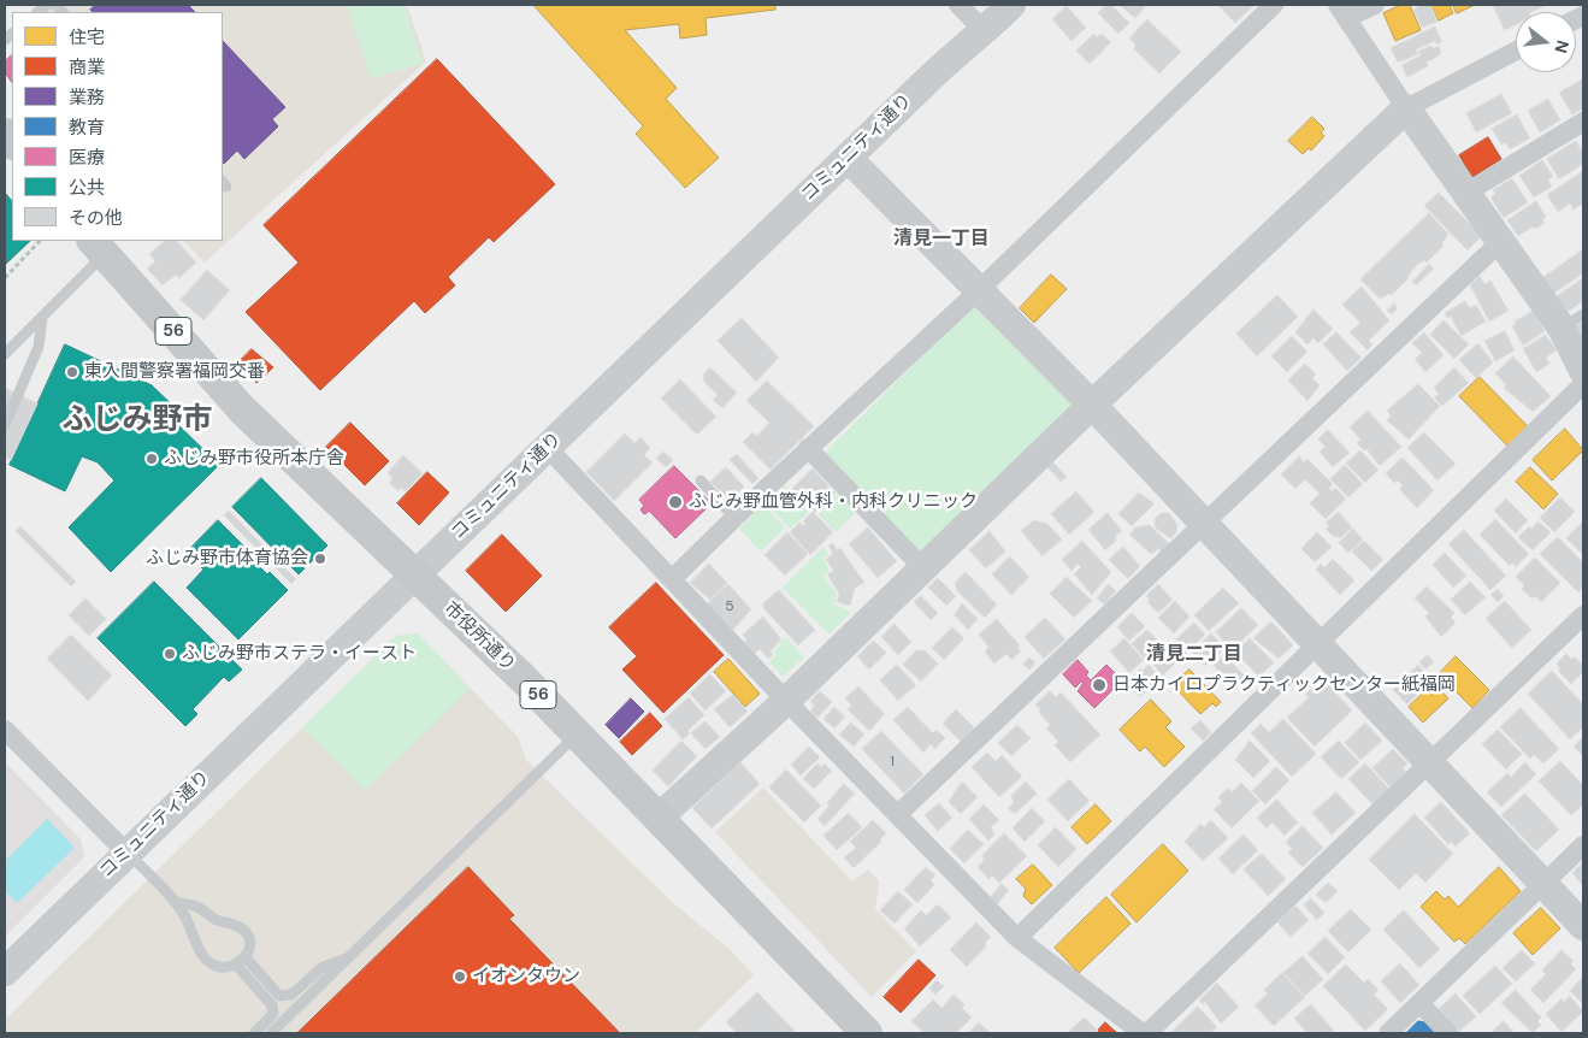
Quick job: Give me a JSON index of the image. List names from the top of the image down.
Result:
{
  "streets": {
    "main road": ["56", "市役所通り"],
    "street": ["コミュニティ通り"]
  },
  "crossings": [
    ["コミュニティ通り", "市役所通り"]
  ],
  "districts": ["清見一丁目", "ふじみ野市", "清見二丁目"],
  "places": [
    "東入間警察署福岡交番",
    "ふじみ野市役所本庁舎",
    "ふじみ野血管外科・内科クリニック",
    "ふじみ野市体育協会",
    "ふじみ野市ステラ・イースト",
    "日本カイロプラクティックセンター紙福岡",
    "イオンタウン"
  ],
  "house_numbers": ["5", "1"],
  "legend": [
    "住宅",
    "商業",
    "業務",
    "教育",
    "医療",
    "公共",
    "その他"
  ],
  "north": "right"
}
